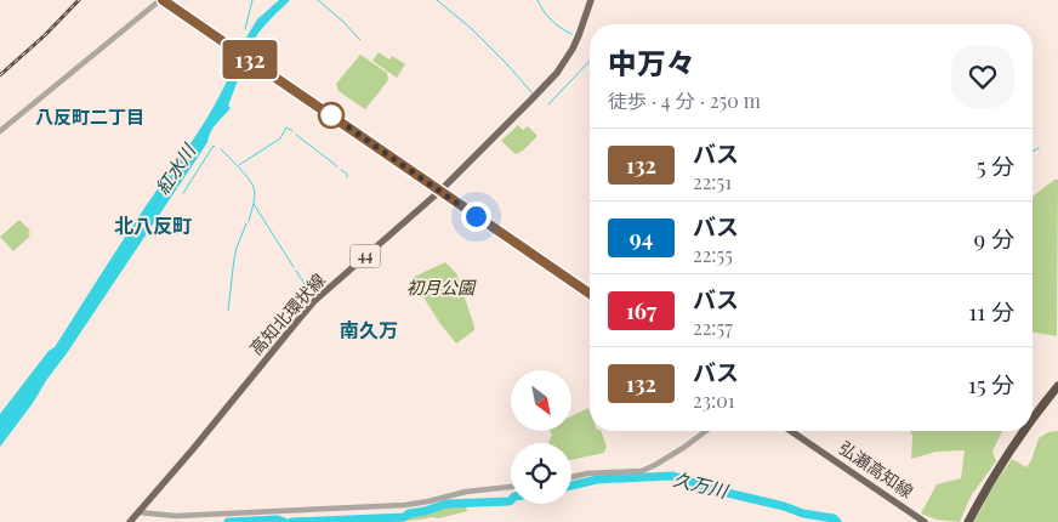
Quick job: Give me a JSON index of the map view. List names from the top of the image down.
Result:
{
  "streets": {
    "main road": ["44", "高知北環状線", "弘瀬高知線"]
  },
  "districts": ["八反町二丁目", "北八反町", "南久万"],
  "water": ["紅水川", "久万川"],
  "parks": ["初月公園"],
  "lines": ["bus line 132"],
  "north": "bottom right",
  "page": {
    "on_map": "132",
    "heading": ["中万々", "徒歩 · 4 分 · 250 m"],
    "list": [
      {
        "mark": "132",
        "name": "バス",
        "note": "22:51",
        "value": "5 分"
      },
      {
        "mark": "94",
        "name": "バス",
        "note": "22:55",
        "value": "9 分"
      },
      {
        "mark": "167",
        "name": "バス",
        "note": "22:57",
        "value": "11 分"
      },
      {
        "mark": "132",
        "name": "バス",
        "note": "23:01",
        "value": "15 分"
      }
    ]
  }
}
